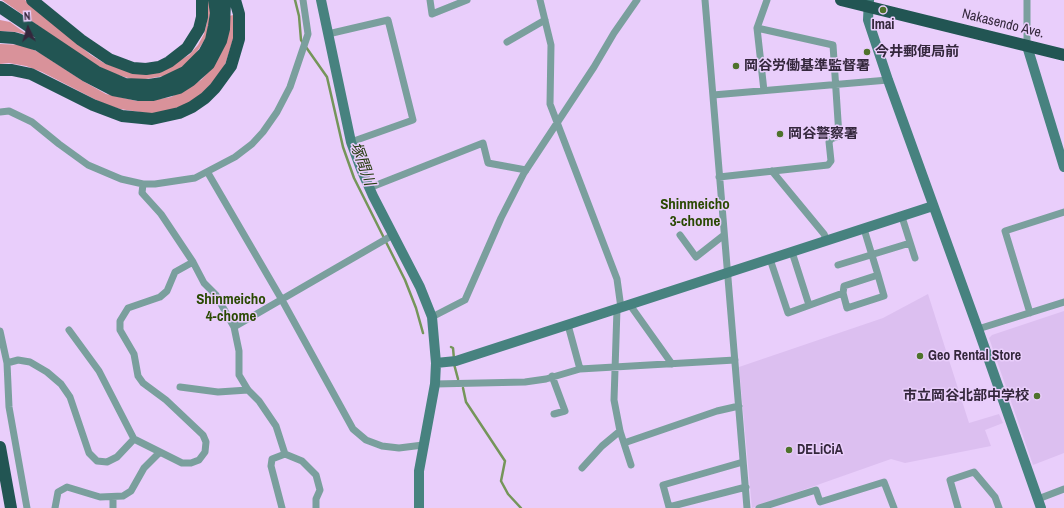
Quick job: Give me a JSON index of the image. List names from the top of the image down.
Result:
{
  "streets": {
    "highway": ["Nakasendo Ave."]
  },
  "districts": ["Shinmeicho 3-chome", "Shinmeicho 4-chome"],
  "water": ["塚間川"],
  "places": [
    "Imai",
    "今井郵便局前",
    "岡谷労働基準監督署",
    "岡谷警察署",
    "Geo Rental Store",
    "市立岡谷北部中学校",
    "DELiCiA"
  ],
  "north": "top"
}
